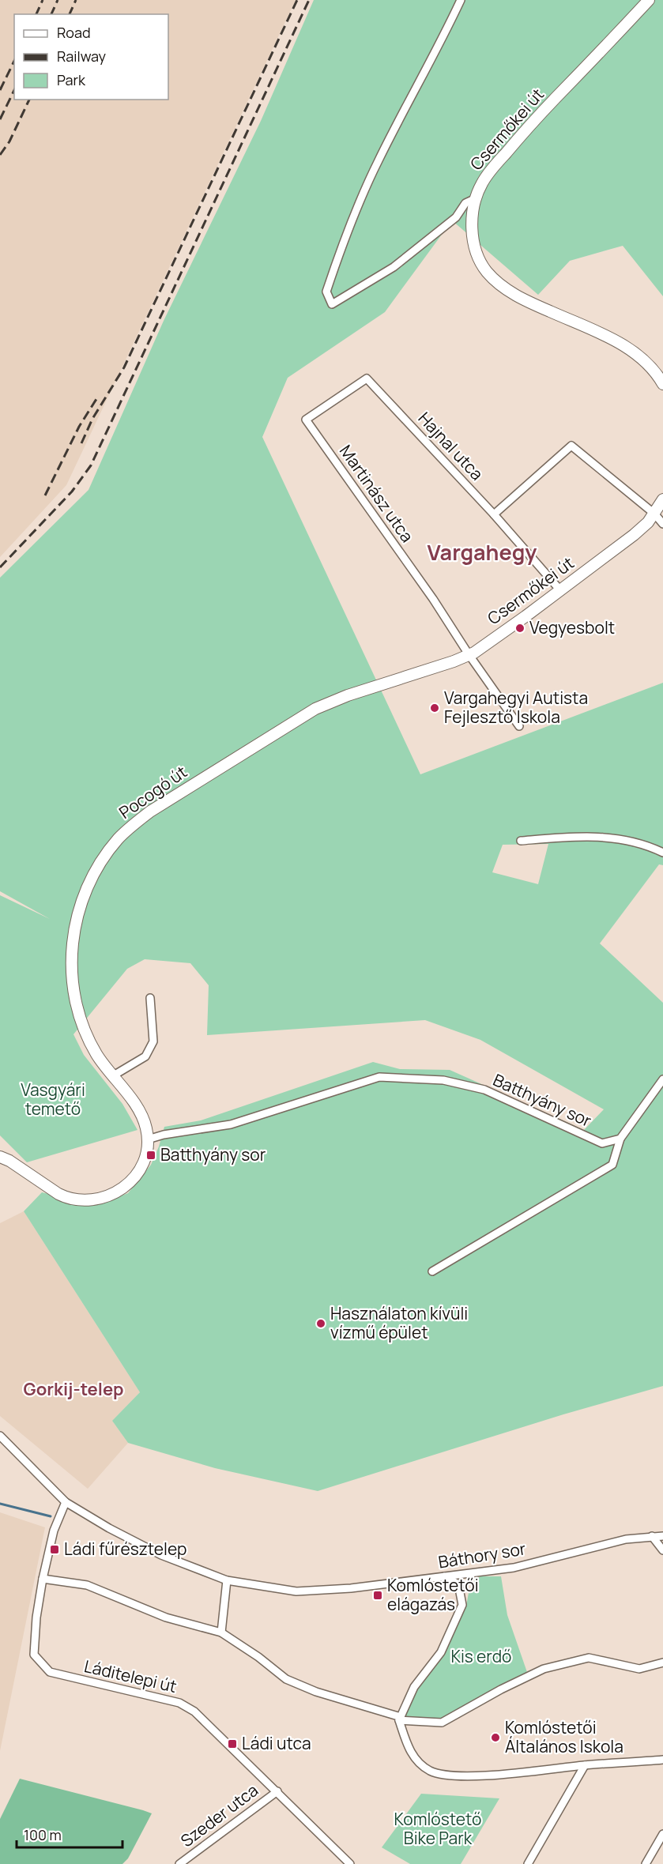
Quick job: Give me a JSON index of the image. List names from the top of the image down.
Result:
{
  "streets": {
    "main road": ["Csermőkei út", "Pocogó út"],
    "street": [
      "Hajnal utca",
      "Martinász utca",
      "Batthyány sor",
      "Báthory sor",
      "Láditelepi út",
      "Szeder utca"
    ]
  },
  "crossings": [
    ["Csermőkei út", "Hajnal utca"],
    ["Csermőkei út", "Martinász utca"],
    ["Csermőkei út", "Pocogó út"],
    ["Hajnal utca", "Martinász utca"],
    ["Pocogó út", "Batthyány sor"],
    ["Báthory sor", "Láditelepi út"],
    ["Láditelepi út", "Szeder utca"]
  ],
  "districts": ["Vargahegy", "Gorkij-telep"],
  "parks": ["Vasgyári temető", "Kis erdő", "Komlóstető Bike Park"],
  "places": {
    "other": [
      "Vegyesbolt",
      "Vargahegyi Autista Fejlesztő Iskola",
      "Használaton kívüli vízmű épület",
      "Komlóstetői Általános Iskola"
    ],
    "transit": [
      "Batthyány sor",
      "Ládi fűrésztelep",
      "Komlóstetői elágazás",
      "Ládi utca"
    ]
  },
  "legend": ["Road", "Railway", "Park"],
  "scale_bar": "100 m"
}
